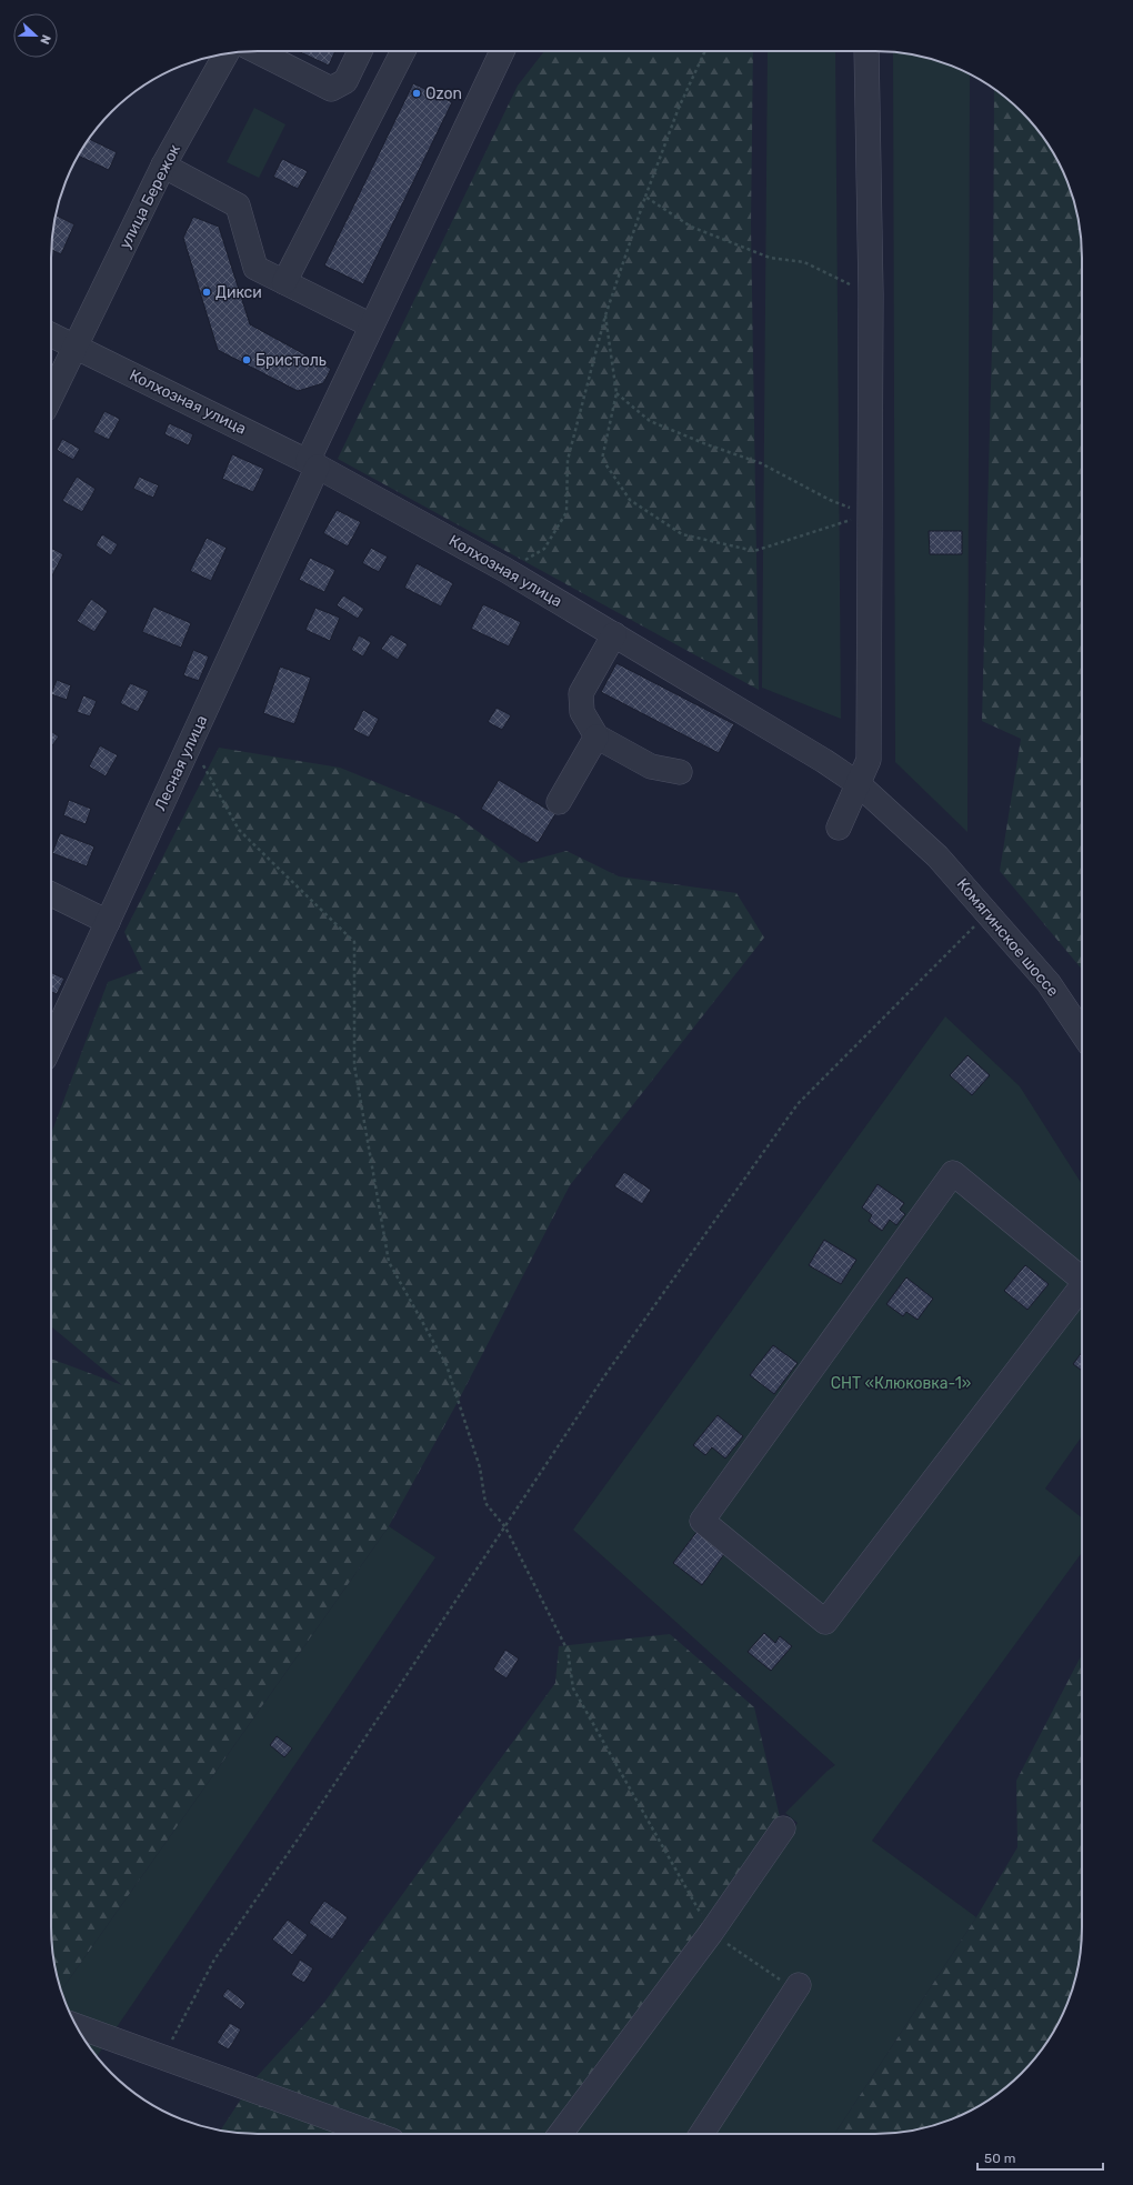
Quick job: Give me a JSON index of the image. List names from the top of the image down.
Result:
{
  "streets": {
    "street": [
      "улица Бережок",
      "Колхозная улица",
      "Лесная улица",
      "Комягинское шоссе"
    ]
  },
  "crossings": [
    ["улица Бережок", "Колхозная улица"],
    ["Колхозная улица", "Лесная улица"],
    ["Колхозная улица", "Комягинское шоссе"]
  ],
  "parks": ["СНТ «Клюковка-1»"],
  "places": ["Ozon", "Дикси", "Бристоль"],
  "scale_bar": "50 m",
  "north": "right"
}
